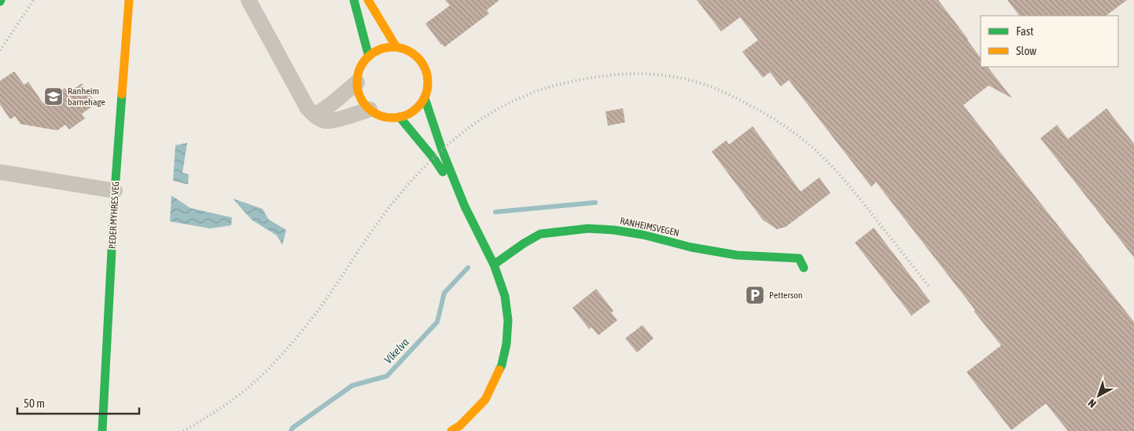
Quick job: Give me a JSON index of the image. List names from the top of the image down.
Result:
{
  "streets": {
    "street": ["PEDER MYHRES VEG", "RANHEIMSVEGEN"]
  },
  "water": ["Vikelva"],
  "places": {
    "school or university": ["Ranheim barnehage"],
    "parking": ["Petterson"]
  },
  "legend": ["Fast", "Slow"],
  "scale_bar": "50 m",
  "north": "bottom left"
}
